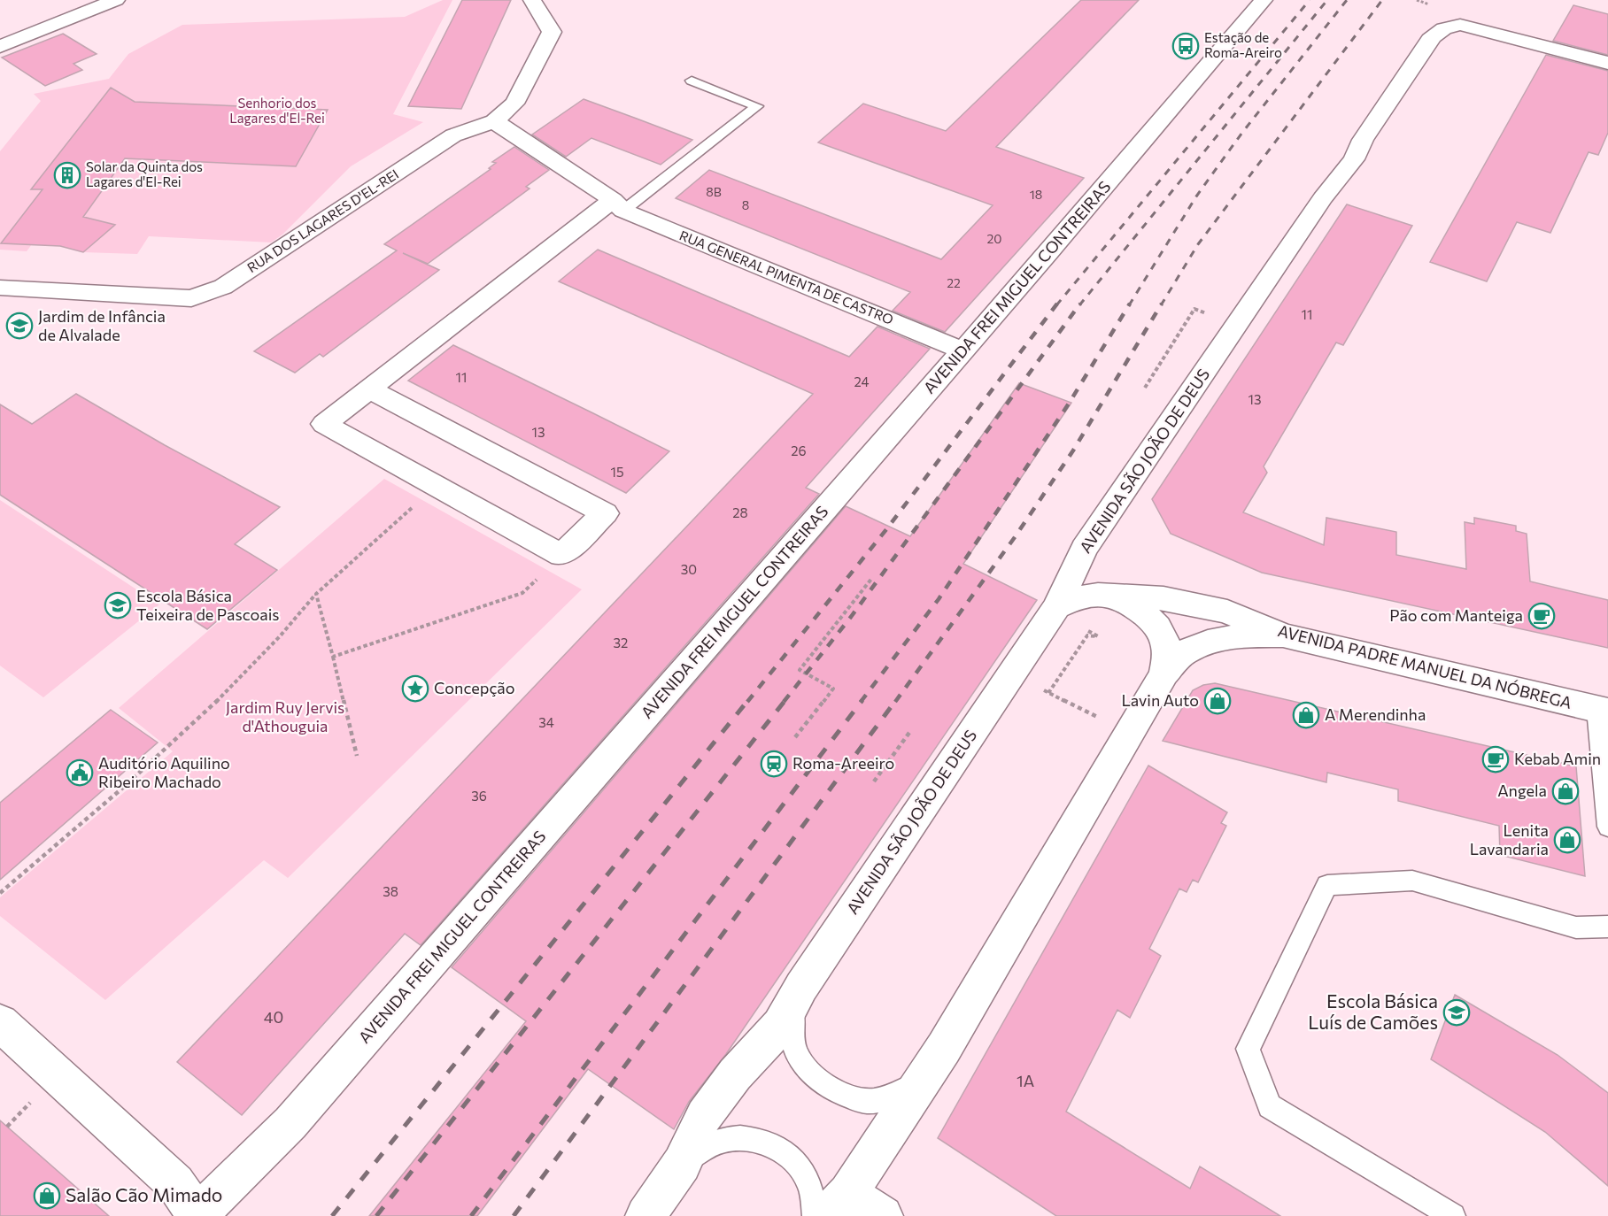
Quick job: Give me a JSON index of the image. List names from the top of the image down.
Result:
{
  "streets": {
    "street": [
      "RUA DOS LAGARES D'EL-REI",
      "RUA GENERAL PIMENTA DE CASTRO",
      "AVENIDA FREI MIGUEL CONTREIRAS",
      "AVENIDA SÃO JOÃO DE DEUS",
      "AVENIDA PADRE MANUEL DA NÓBREGA"
    ]
  },
  "crossings": [
    ["RUA DOS LAGARES D'EL-REI", "RUA GENERAL PIMENTA DE CASTRO"],
    ["RUA GENERAL PIMENTA DE CASTRO", "AVENIDA FREI MIGUEL CONTREIRAS"],
    ["AVENIDA SÃO JOÃO DE DEUS", "AVENIDA PADRE MANUEL DA NÓBREGA"]
  ],
  "parks": ["Senhorio dos Lagares d'El-Rei", "Jardim Ruy Jervis d'Athouguia"],
  "places": {
    "bus stop": ["Estação de Roma-Areiro"],
    "building": ["Solar da Quinta dos Lagares d'El-Rei"],
    "school or university": ["Jardim de Infância de Alvalade", "Escola Básica Teixeira de Pascoais", "Escola Básica Luís de Camões"],
    "cafe": ["Pão com Manteiga", "Kebab Amin"],
    "place": ["Concepção"],
    "shop": [
      "Lavin Auto",
      "A Merendinha",
      "Angela",
      "Lenita Lavandaria",
      "Salão Cão Mimado"
    ],
    "station": ["Roma-Areeiro"],
    "public building": ["Auditório Aquilino Ribeiro Machado"]
  },
  "house_numbers": [
    "8B",
    "18",
    "8",
    "20",
    "22",
    "11",
    "11",
    "24",
    "13",
    "13",
    "26",
    "15",
    "28",
    "30",
    "32",
    "34",
    "36",
    "38",
    "40",
    "1A"
  ]
}
